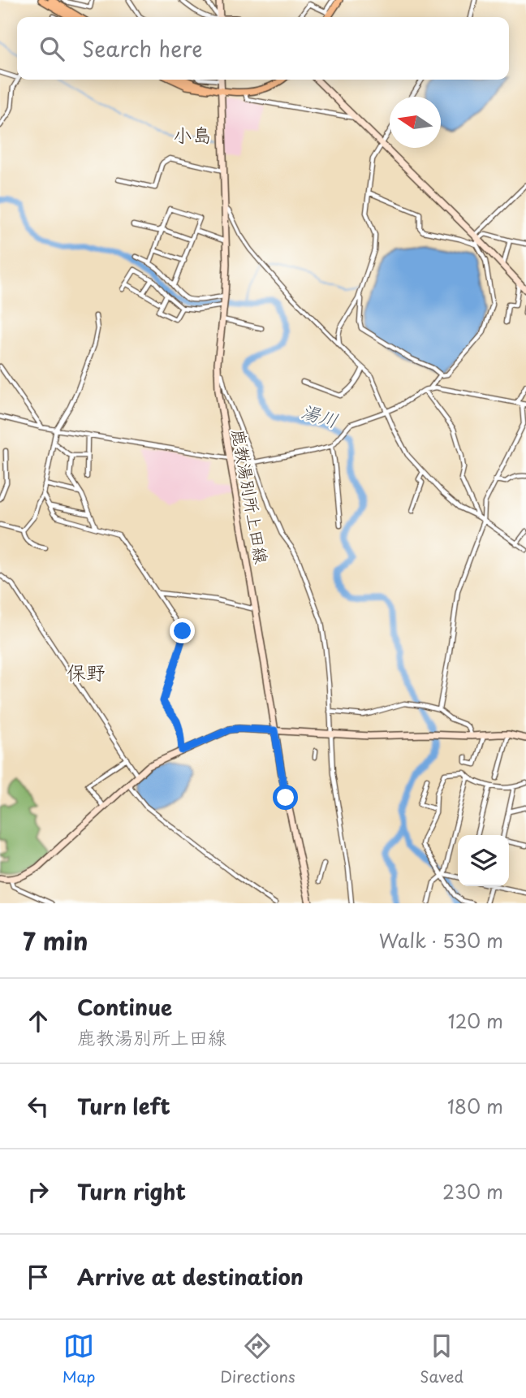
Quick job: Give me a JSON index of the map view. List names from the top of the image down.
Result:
{
  "streets": {
    "street": ["鹿教湯別所上田線"]
  },
  "districts": ["小島", "保野"],
  "water": ["湯川"],
  "north": "left",
  "page": {
    "search": "Search here",
    "heading": ["7 min", "Walk · 530 m"],
    "list": [
      ["Continue", "鹿教湯別所上田線", "120 m"],
      ["Turn left", "180 m"],
      ["Turn right", "230 m"],
      "Arrive at destination"
    ],
    "nav": ["Map", "Directions", "Saved"]
  }
}
